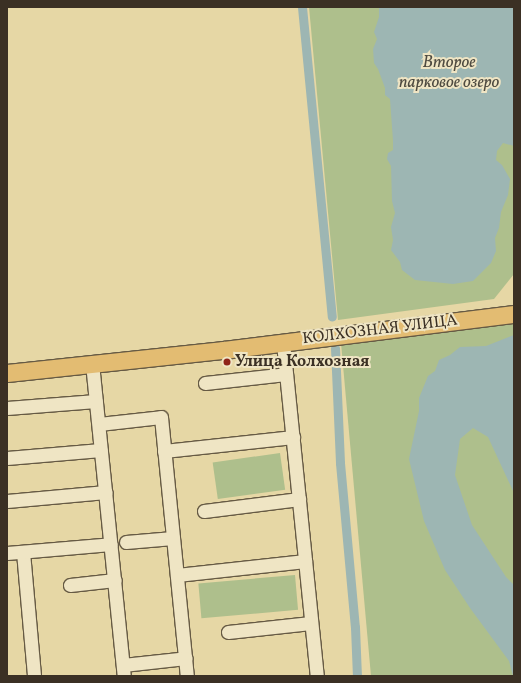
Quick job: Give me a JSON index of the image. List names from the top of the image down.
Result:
{
  "streets": {
    "main road": ["КОЛХОЗНАЯ УЛИЦА"]
  },
  "water": ["Второе парковое озеро"],
  "places": ["Улица Колхозная"]
}
